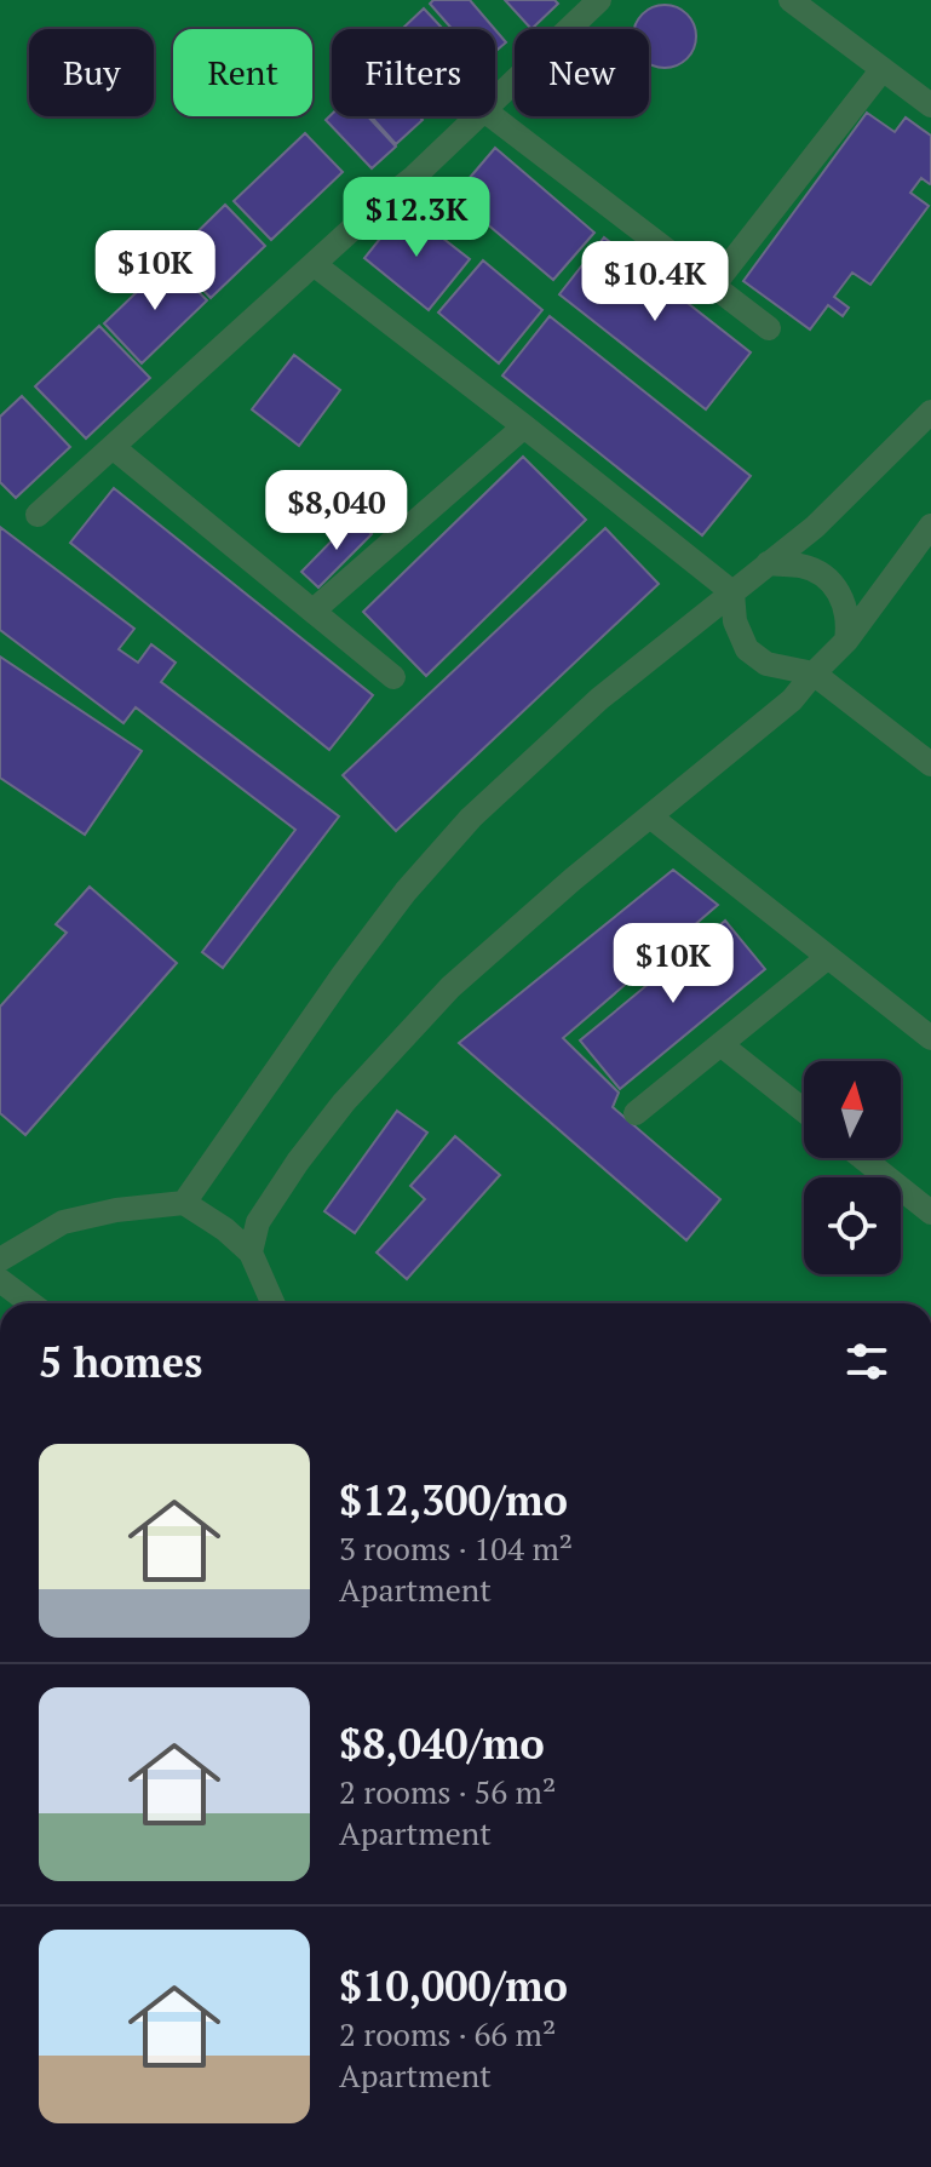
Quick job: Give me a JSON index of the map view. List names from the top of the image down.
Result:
{
  "north": "top",
  "page": {
    "chip": [
      "Buy",
      "Rent",
      "Filters",
      "New"
    ],
    "price": [
      "$12.3K",
      "$10K",
      "$10.4K",
      "$8,040",
      "$10K"
    ],
    "heading": "5 homes",
    "list": [
      {
        "name": "$12,300/mo",
        "note": "3 rooms · 104 m² · Apartment"
      },
      {
        "name": "$8,040/mo",
        "note": "2 rooms · 56 m² · Apartment"
      },
      {
        "name": "$10,000/mo",
        "note": "2 rooms · 66 m² · Apartment"
      }
    ]
  }
}
